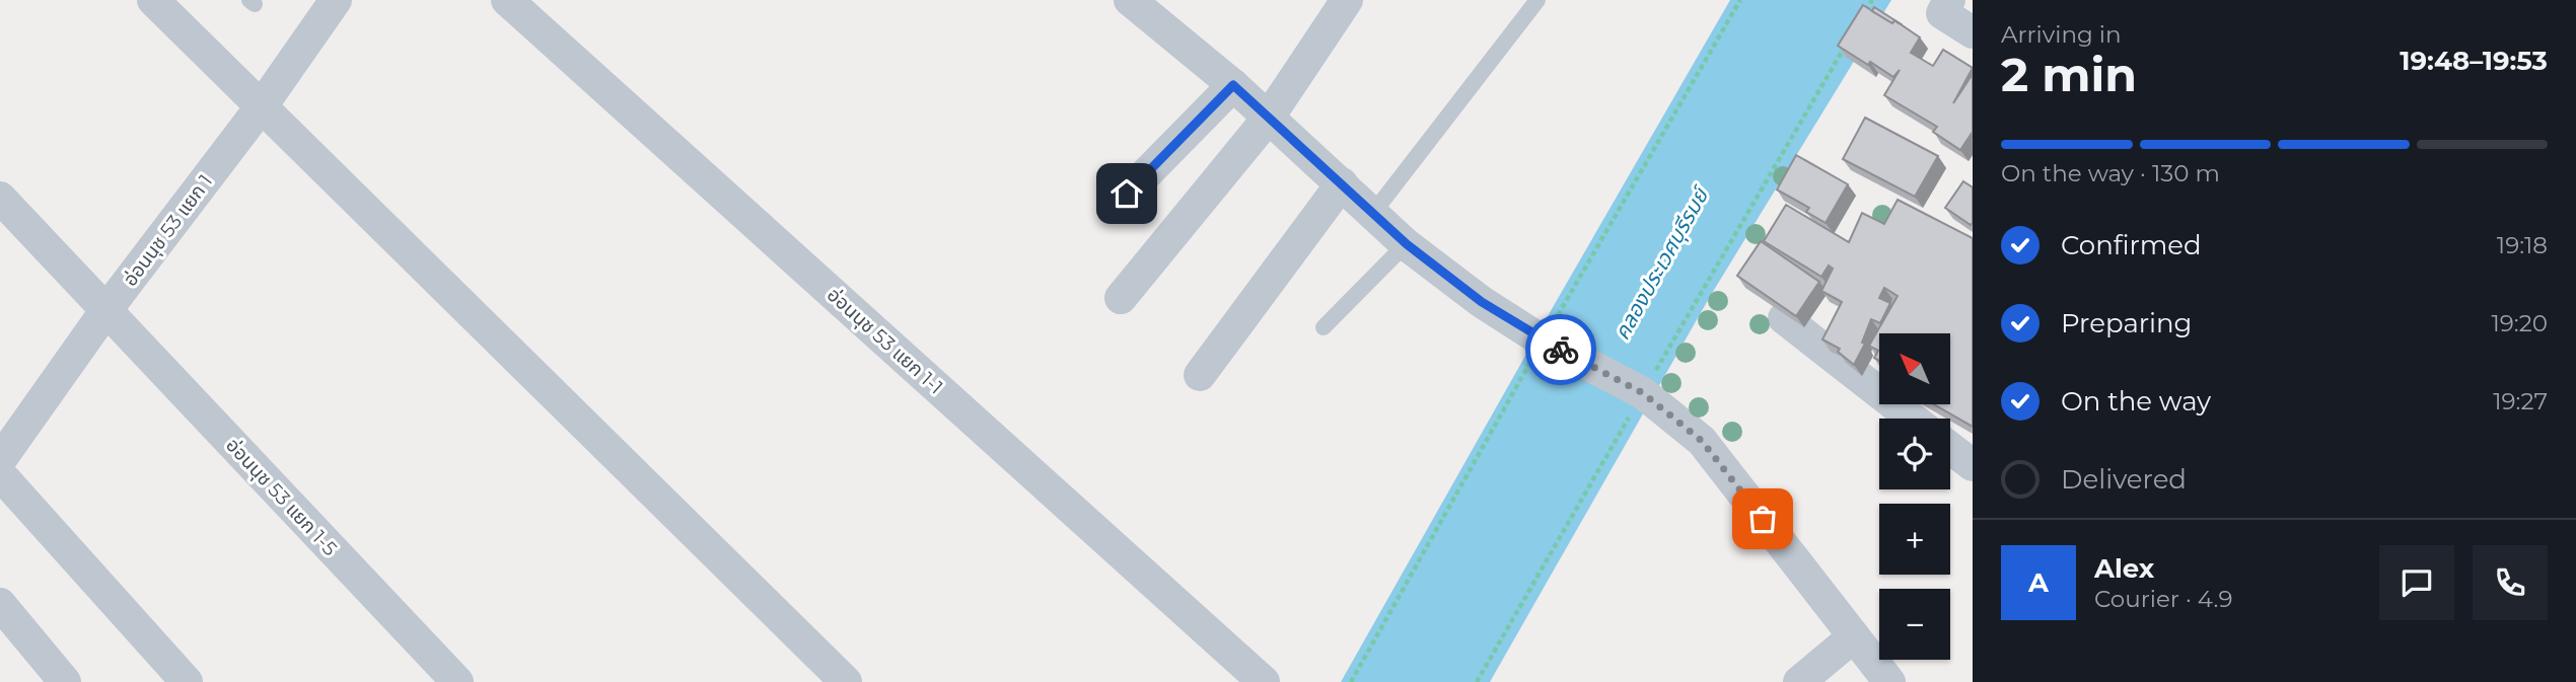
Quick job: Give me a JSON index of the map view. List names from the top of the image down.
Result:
{
  "streets": {
    "street": ["อ่อนนุช 53 แยก 1", "อ่อนนุช 53 แยก 1-1", "อ่อนนุช 53 แยก 1-5"]
  },
  "crossings": [
    ["อ่อนนุช 53 แยก 1", "อ่อนนุช 53 แยก 1-5"]
  ],
  "water": ["คลองประเวศบุรีรมย์"],
  "north": "top left",
  "page": {
    "heading": ["2 min", "Arriving in", "19:48–19:53"],
    "panel": ["Alex", "Courier · 4.9"],
    "bar": "On the way · 130 m",
    "list": [
      ["Confirmed", "19:18"],
      ["Preparing", "19:20"],
      ["On the way", "19:27"],
      "Delivered"
    ],
    "map_buttons": ["+", "−"],
    "round": "A"
  }
}
